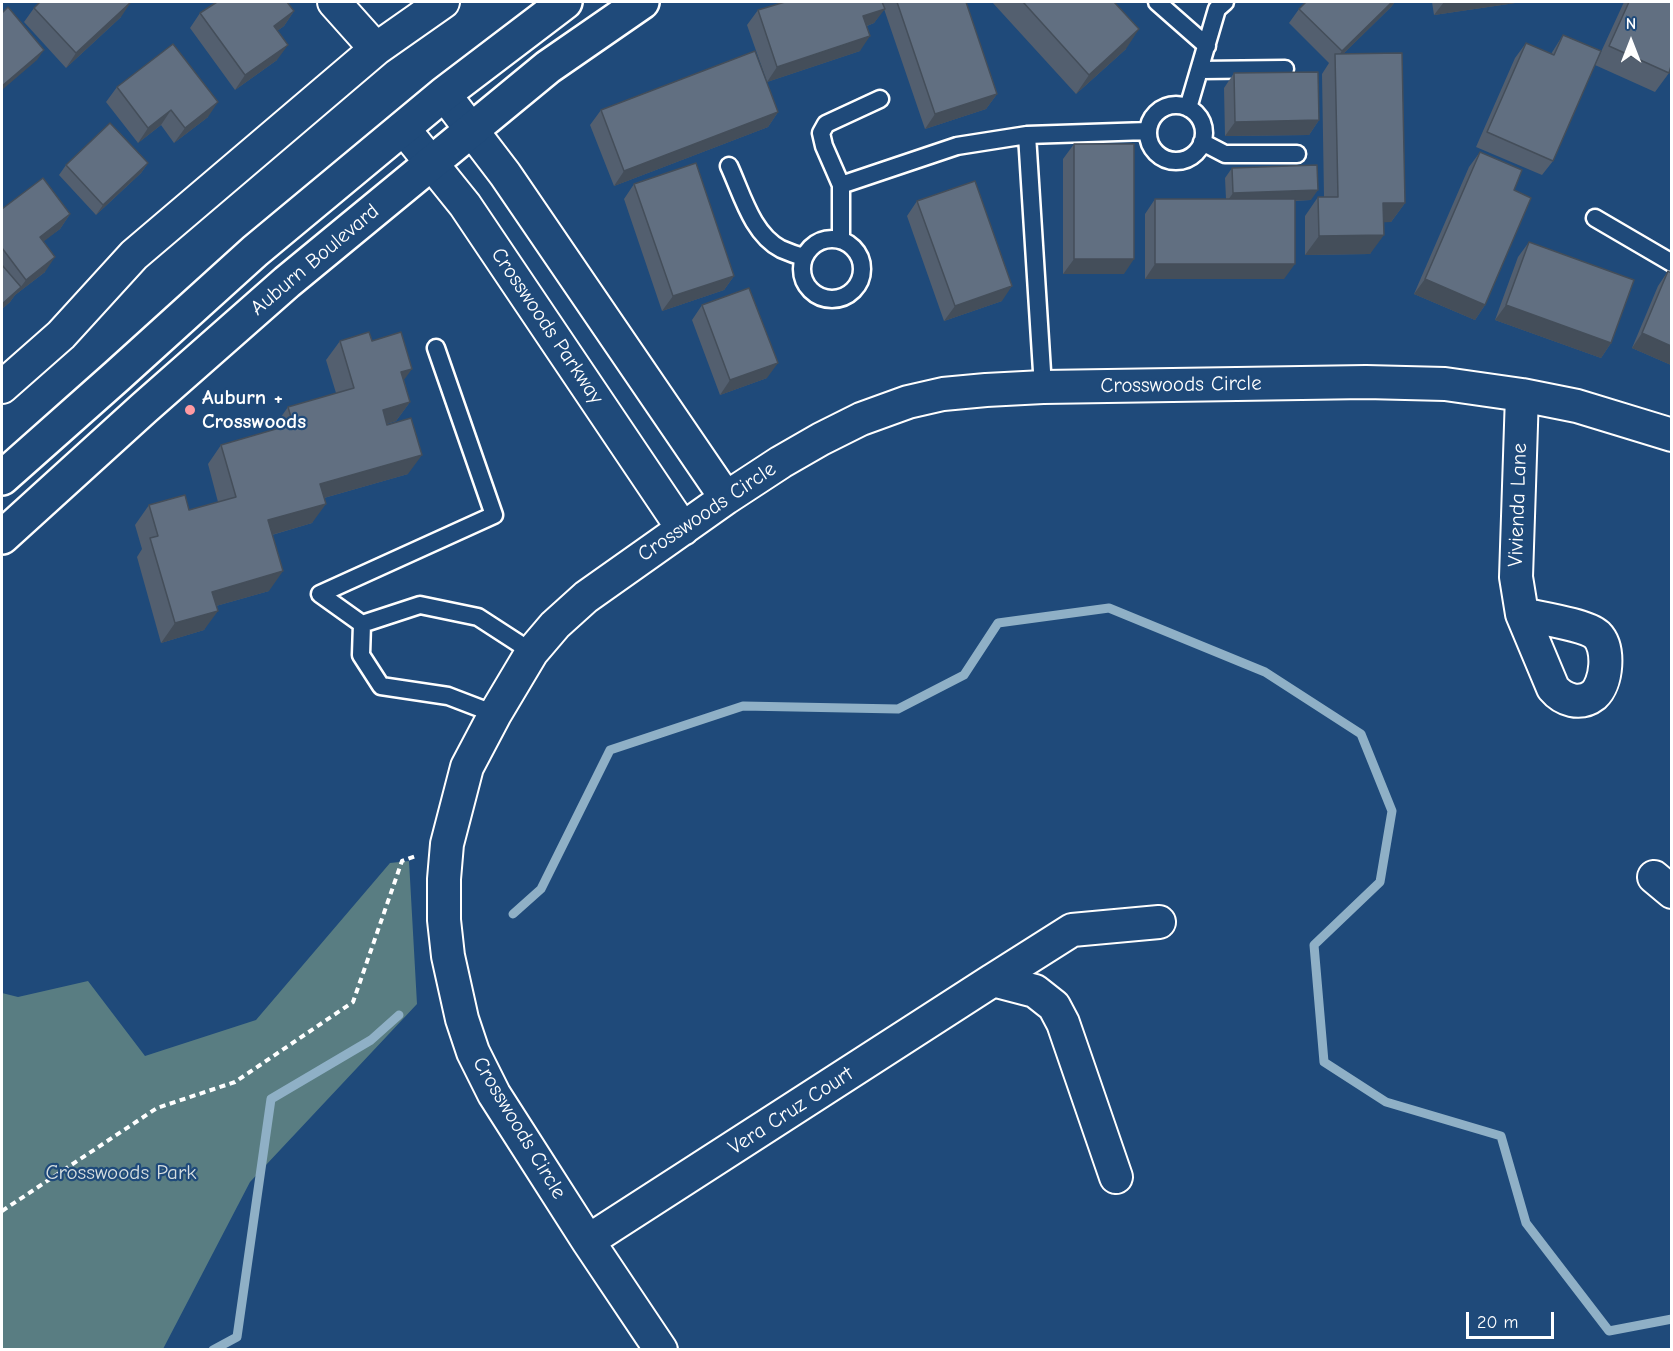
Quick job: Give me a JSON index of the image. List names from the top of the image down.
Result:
{
  "streets": {
    "main road": ["Auburn Boulevard"],
    "street": [
      "Crosswoods Parkway",
      "Crosswoods Circle",
      "Vivienda Lane",
      "Vera Cruz Court"
    ]
  },
  "crossings": [
    ["Auburn Boulevard", "Crosswoods Parkway"],
    ["Crosswoods Parkway", "Crosswoods Circle"],
    ["Crosswoods Circle", "Vivienda Lane"],
    ["Crosswoods Circle", "Vera Cruz Court"]
  ],
  "parks": ["Crosswoods Park"],
  "places": ["Auburn + Crosswoods"],
  "scale_bar": "20 m",
  "north": "top"
}
